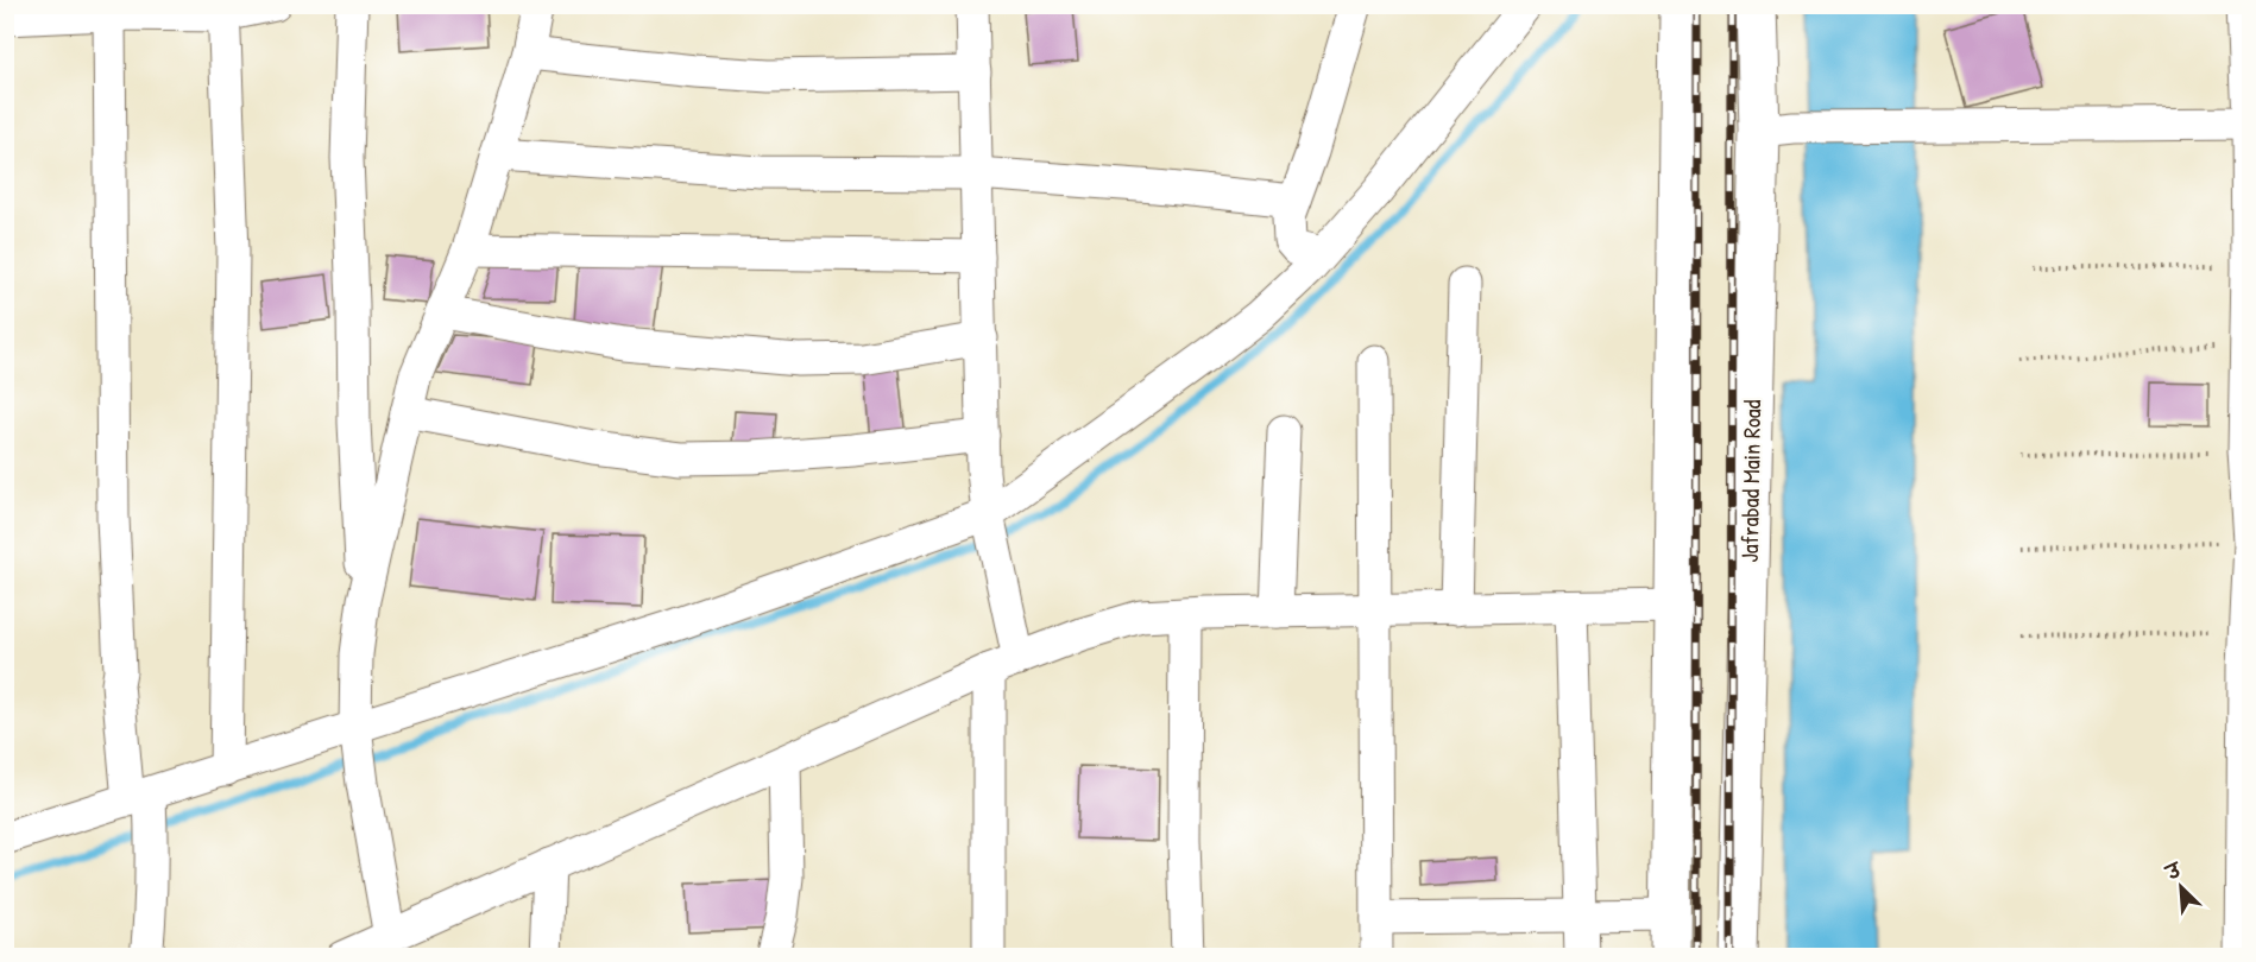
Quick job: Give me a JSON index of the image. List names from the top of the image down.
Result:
{
  "streets": {
    "main road": ["Jafrabad Main Road"]
  },
  "north": "top left"
}
